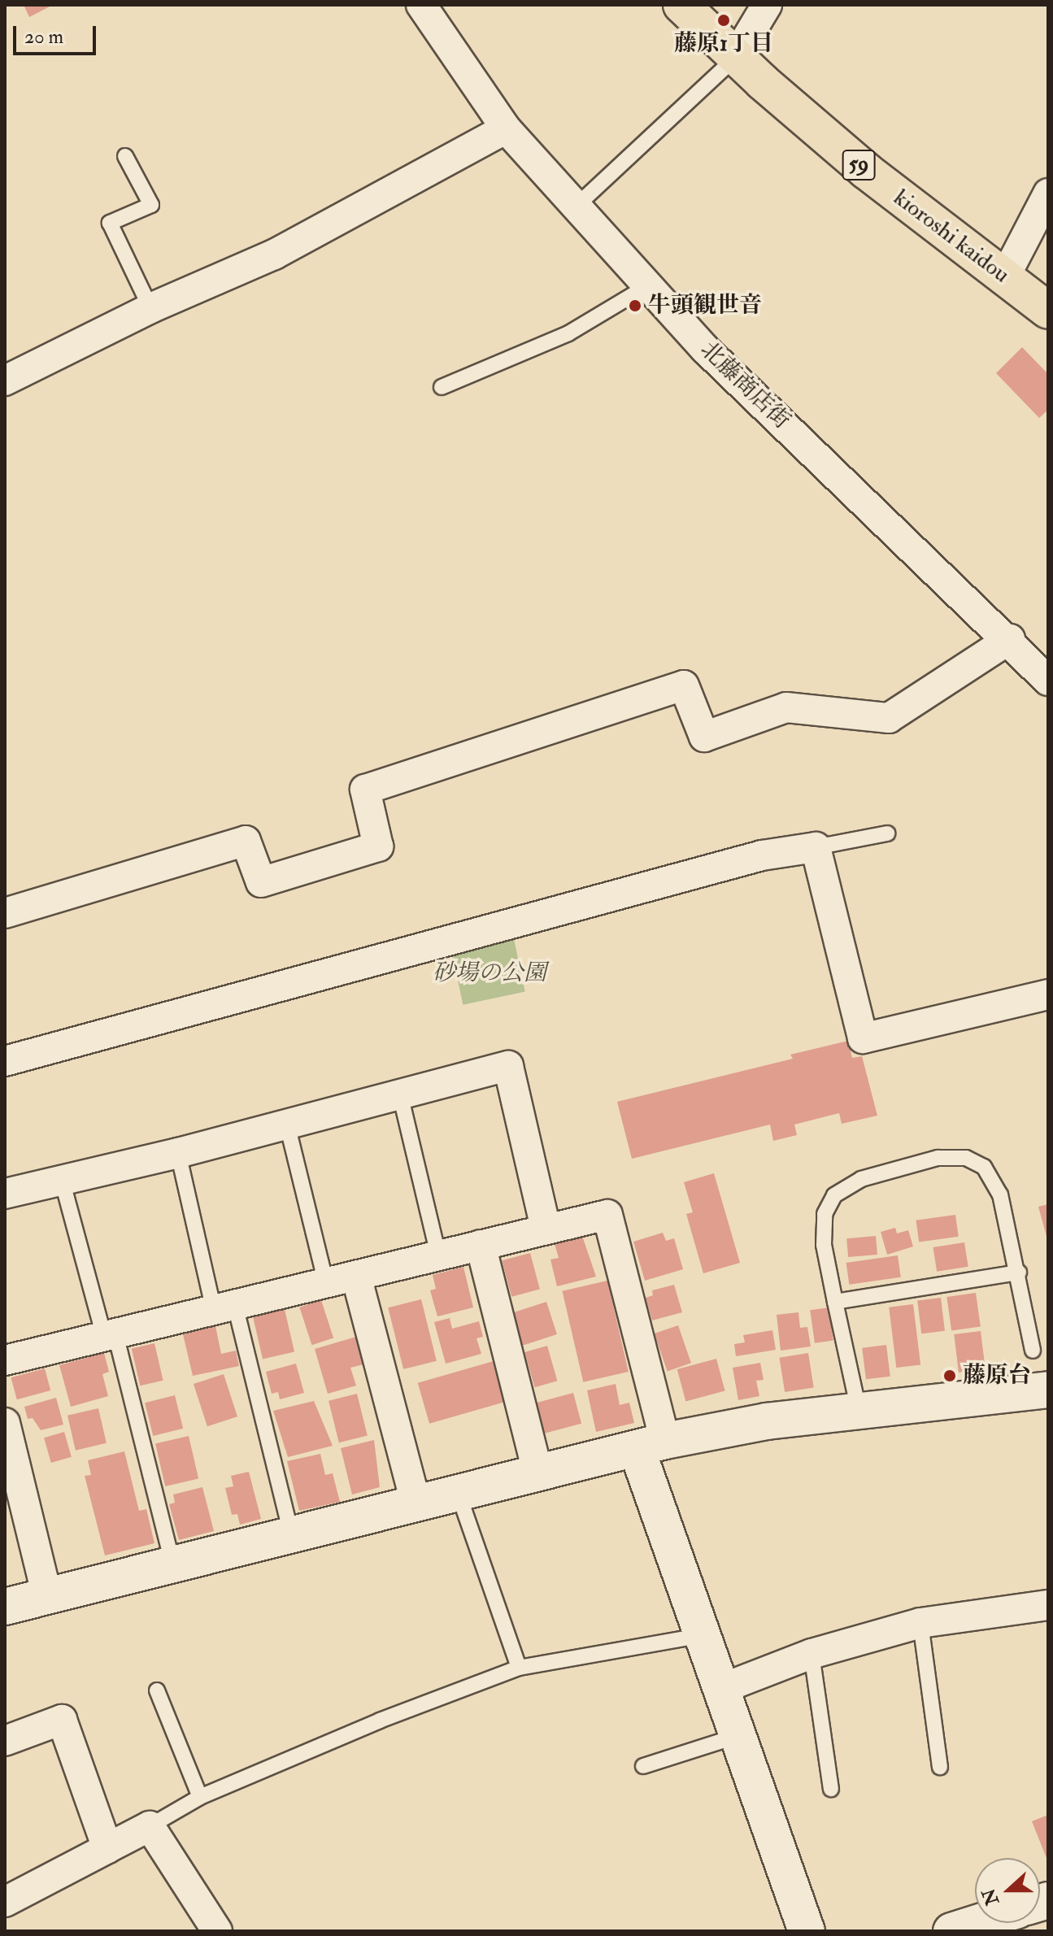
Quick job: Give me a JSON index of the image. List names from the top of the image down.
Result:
{
  "streets": {
    "main road": ["59", "kioroshi kaidou"],
    "street": ["北藤商店街"]
  },
  "parks": ["砂場の公園"],
  "places": ["藤原1丁目", "牛頭観世音", "藤原台"],
  "scale_bar": "20 m",
  "north": "left"
}
